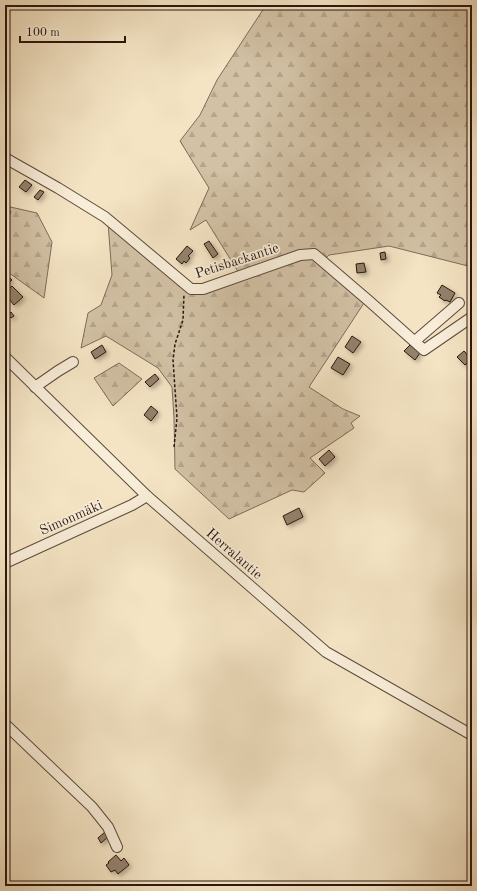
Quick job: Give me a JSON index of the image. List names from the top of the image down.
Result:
{
  "streets": {
    "street": ["Petisbackantie", "Simonmäki", "Herralantie"]
  },
  "crossings": [
    ["Simonmäki", "Herralantie"]
  ],
  "scale_bar": "100 m"
}
